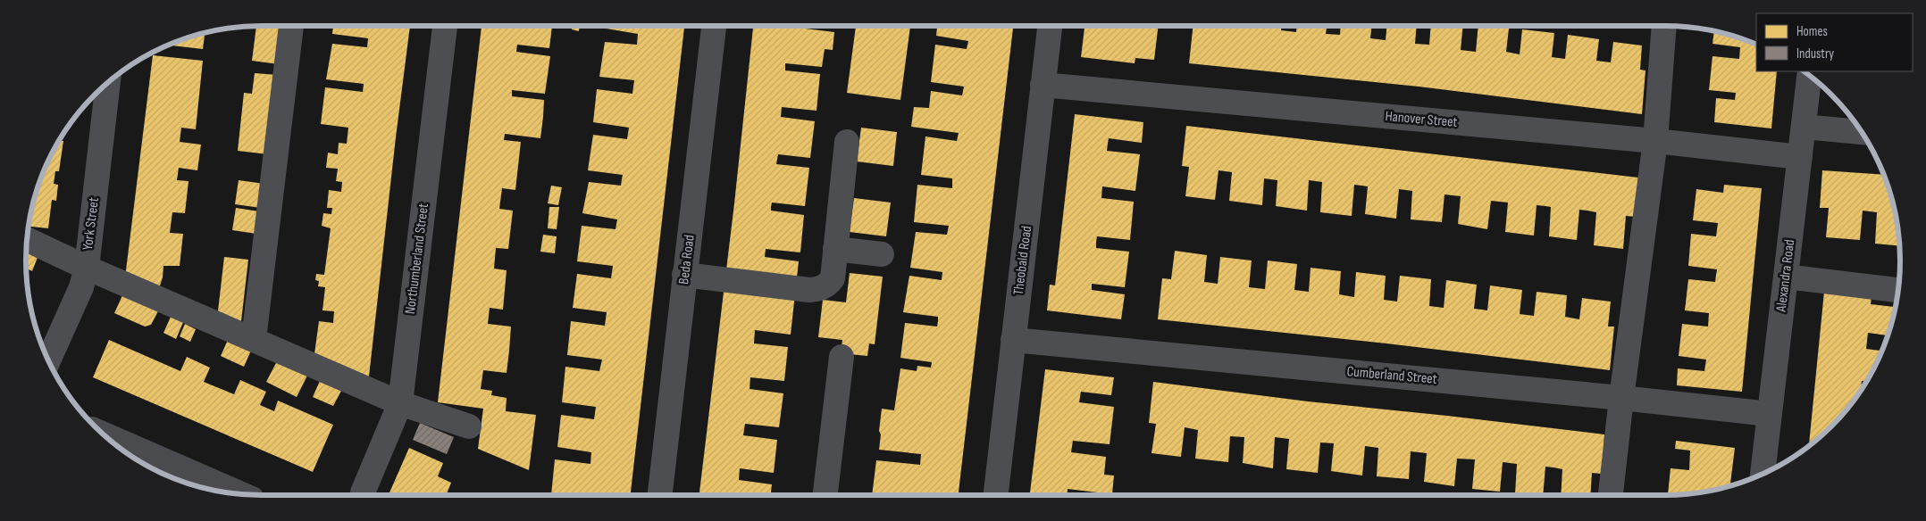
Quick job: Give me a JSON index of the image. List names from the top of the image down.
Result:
{
  "streets": {
    "street": [
      "Hanover Street",
      "York Street",
      "Northumberland Street",
      "Beda Road",
      "Theobald Road",
      "Alexandra Road",
      "Cumberland Street"
    ]
  },
  "crossings": [
    ["Hanover Street", "Theobald Road"],
    ["Hanover Street", "Alexandra Road"],
    ["Theobald Road", "Cumberland Street"],
    ["Alexandra Road", "Cumberland Street"]
  ],
  "legend": ["Homes", "Industry"]
}
